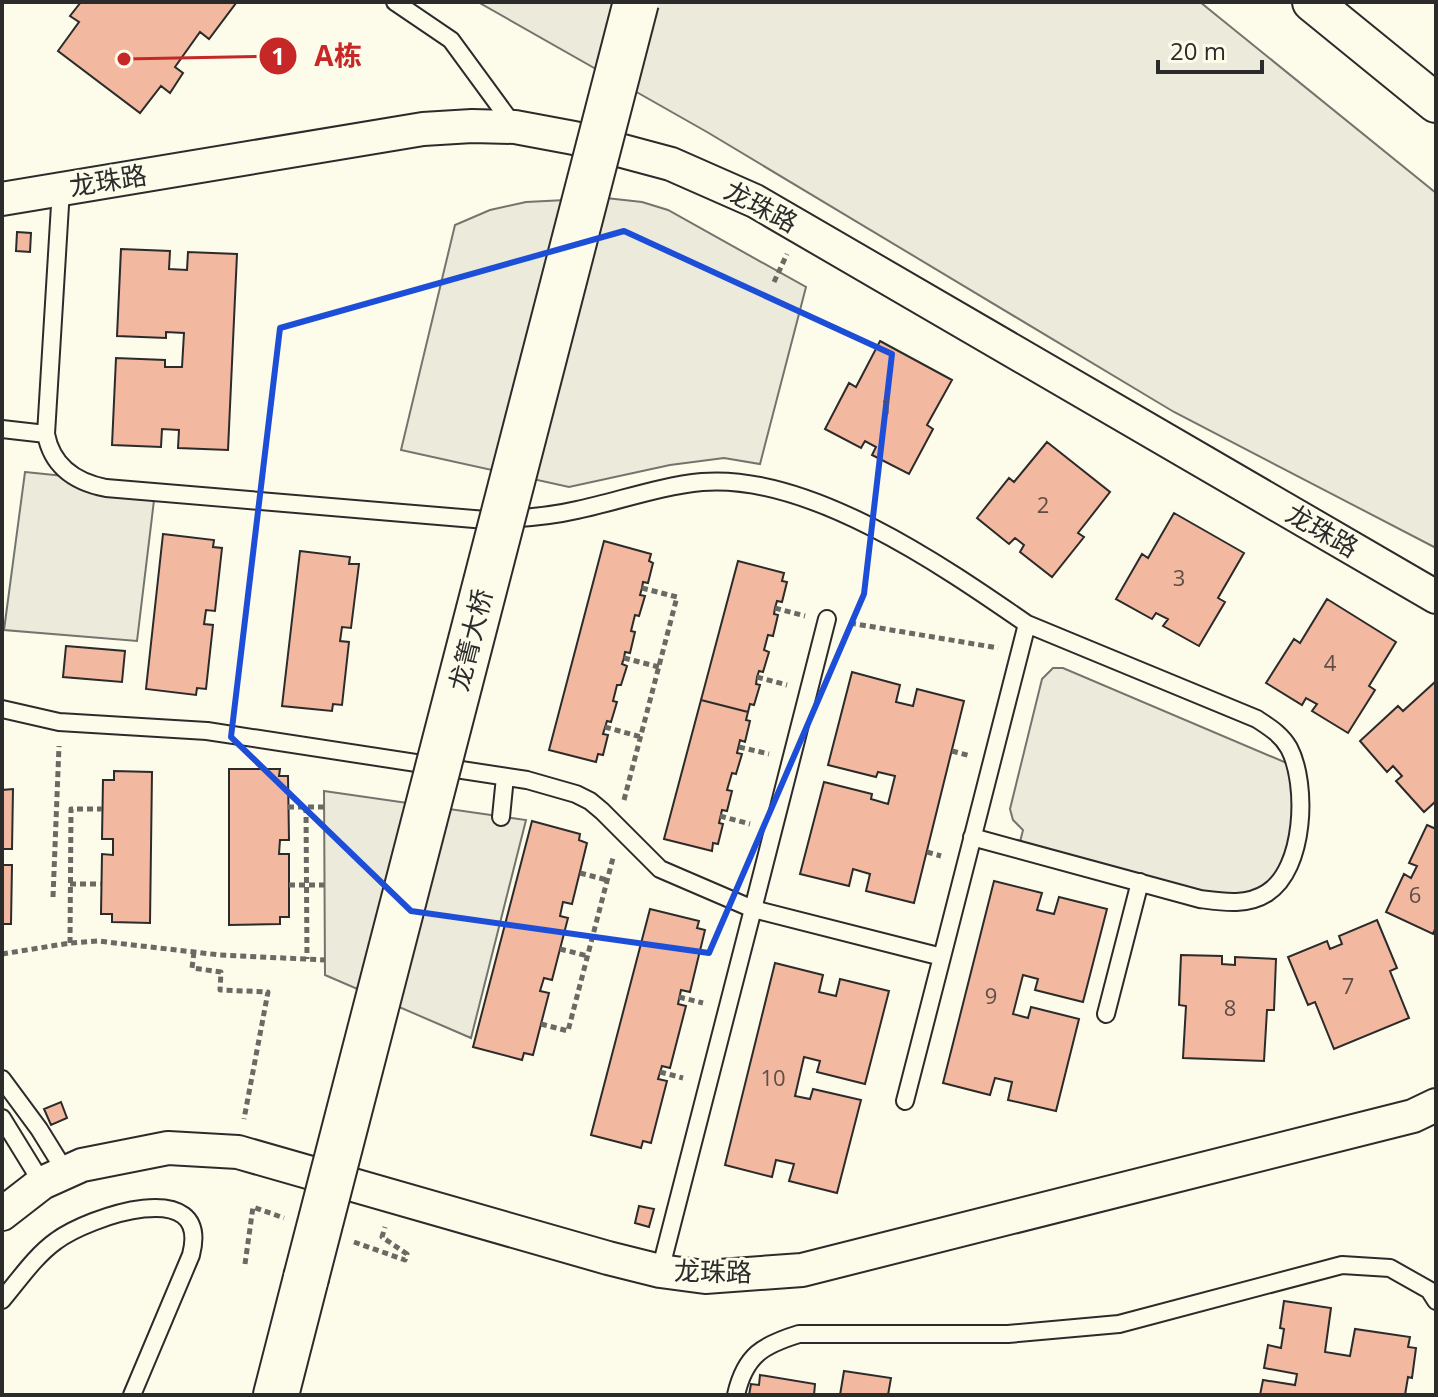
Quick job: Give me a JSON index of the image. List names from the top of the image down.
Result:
{
  "streets": {
    "main road": ["龙箐大桥"],
    "street": ["龙珠路"]
  },
  "places": ["A栋"],
  "house_numbers": [
    "1",
    "2",
    "3",
    "4",
    "6",
    "7",
    "9",
    "8",
    "10"
  ],
  "scale_bar": "20 m"
}
